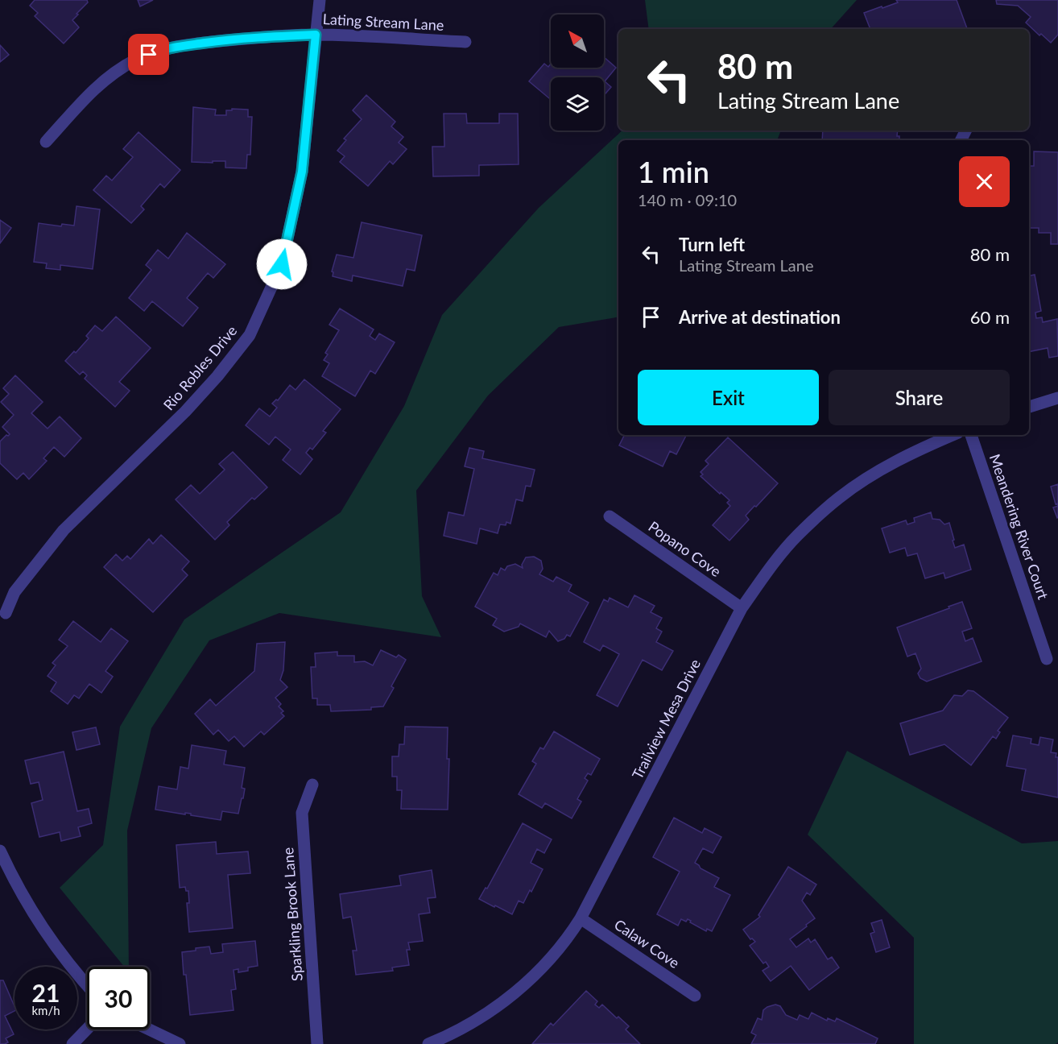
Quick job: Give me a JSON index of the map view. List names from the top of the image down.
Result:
{
  "streets": {
    "street": [
      "Lating Stream Lane",
      "Rio Robles Drive",
      "Meandering River Court",
      "Popano Cove",
      "Trailview Mesa Drive",
      "Sparkling Brook Lane",
      "Calaw Cove"
    ]
  },
  "crossings": [
    ["Lating Stream Lane", "Rio Robles Drive"],
    ["Popano Cove", "Trailview Mesa Drive"],
    ["Trailview Mesa Drive", "Calaw Cove"]
  ],
  "north": "top left",
  "page": {
    "turn": ["80 m", "Lating Stream Lane"],
    "heading": ["1 min", "140 m · 09:10"],
    "list": [
      {
        "name": "Turn left",
        "note": "Lating Stream Lane",
        "value": "80 m"
      },
      {
        "name": "Arrive at destination",
        "value": "60 m"
      }
    ],
    "buttons": ["Exit", "Share"],
    "speed": "21 km/h",
    "limit": "30"
  }
}
